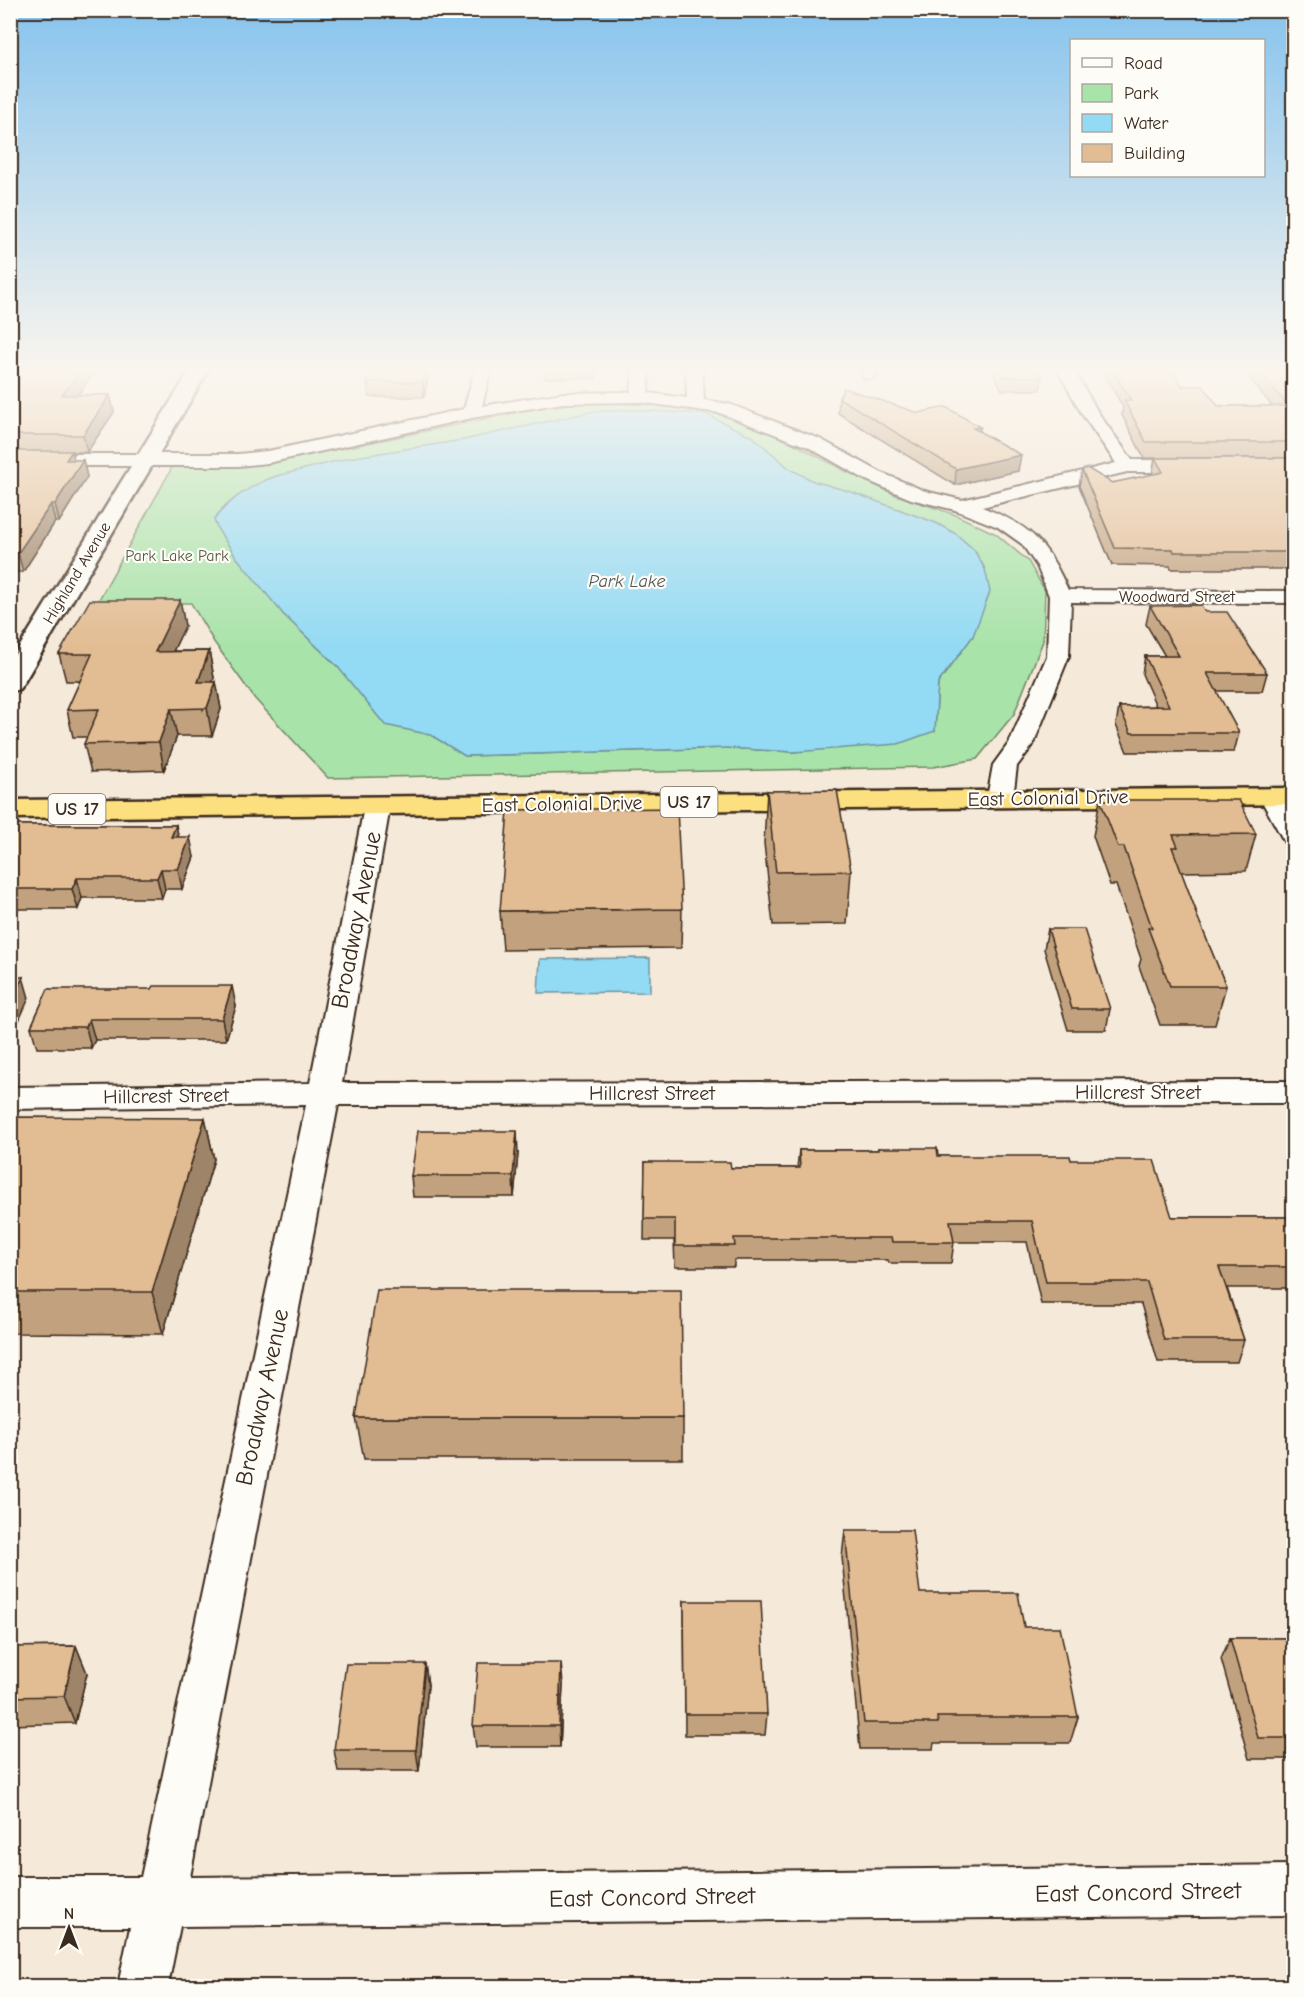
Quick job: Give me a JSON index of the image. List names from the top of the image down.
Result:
{
  "streets": {
    "highway": ["East Colonial Drive", "US 17"],
    "street": [
      "Highland Avenue",
      "Woodward Street",
      "Broadway Avenue",
      "Hillcrest Street",
      "East Concord Street"
    ]
  },
  "crossings": [
    ["East Colonial Drive", "Broadway Avenue"],
    ["Broadway Avenue", "Hillcrest Street"],
    ["Broadway Avenue", "East Concord Street"]
  ],
  "water": ["Park Lake"],
  "parks": ["Park Lake Park"],
  "legend": [
    "Road",
    "Park",
    "Water",
    "Building"
  ],
  "north": "top"
}
